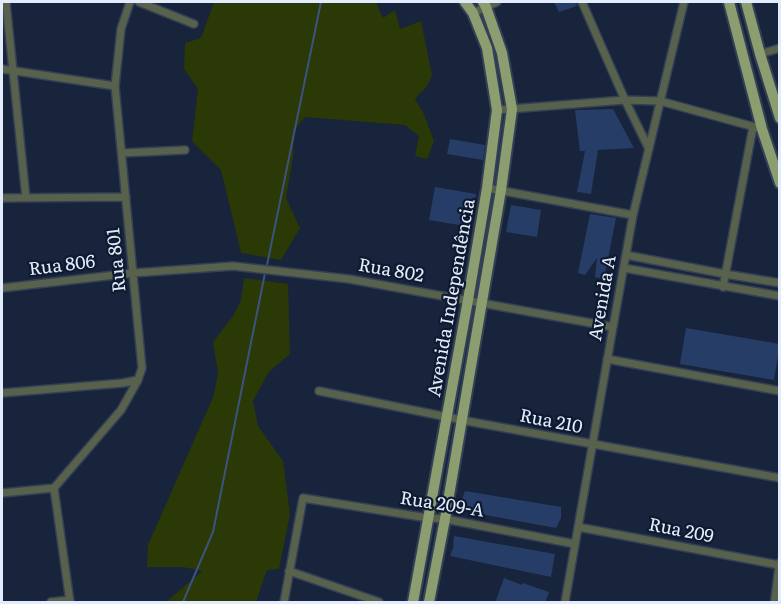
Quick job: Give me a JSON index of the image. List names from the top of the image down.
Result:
{
  "streets": {
    "main road": ["Avenida Independência"],
    "street": [
      "Rua 801",
      "Rua 806",
      "Rua 802",
      "Avenida A",
      "Rua 210",
      "Rua 209-A",
      "Rua 209"
    ]
  },
  "crossings": [
    ["Rua 801", "Rua 806"],
    ["Rua 806", "Rua 802"],
    ["Rua 802", "Avenida Independência"],
    ["Rua 802", "Avenida A"],
    ["Avenida Independência", "Rua 210"],
    ["Avenida Independência", "Rua 209-A"],
    ["Avenida A", "Rua 210"],
    ["Avenida A", "Rua 209-A"],
    ["Avenida A", "Rua 209"]
  ]
}
